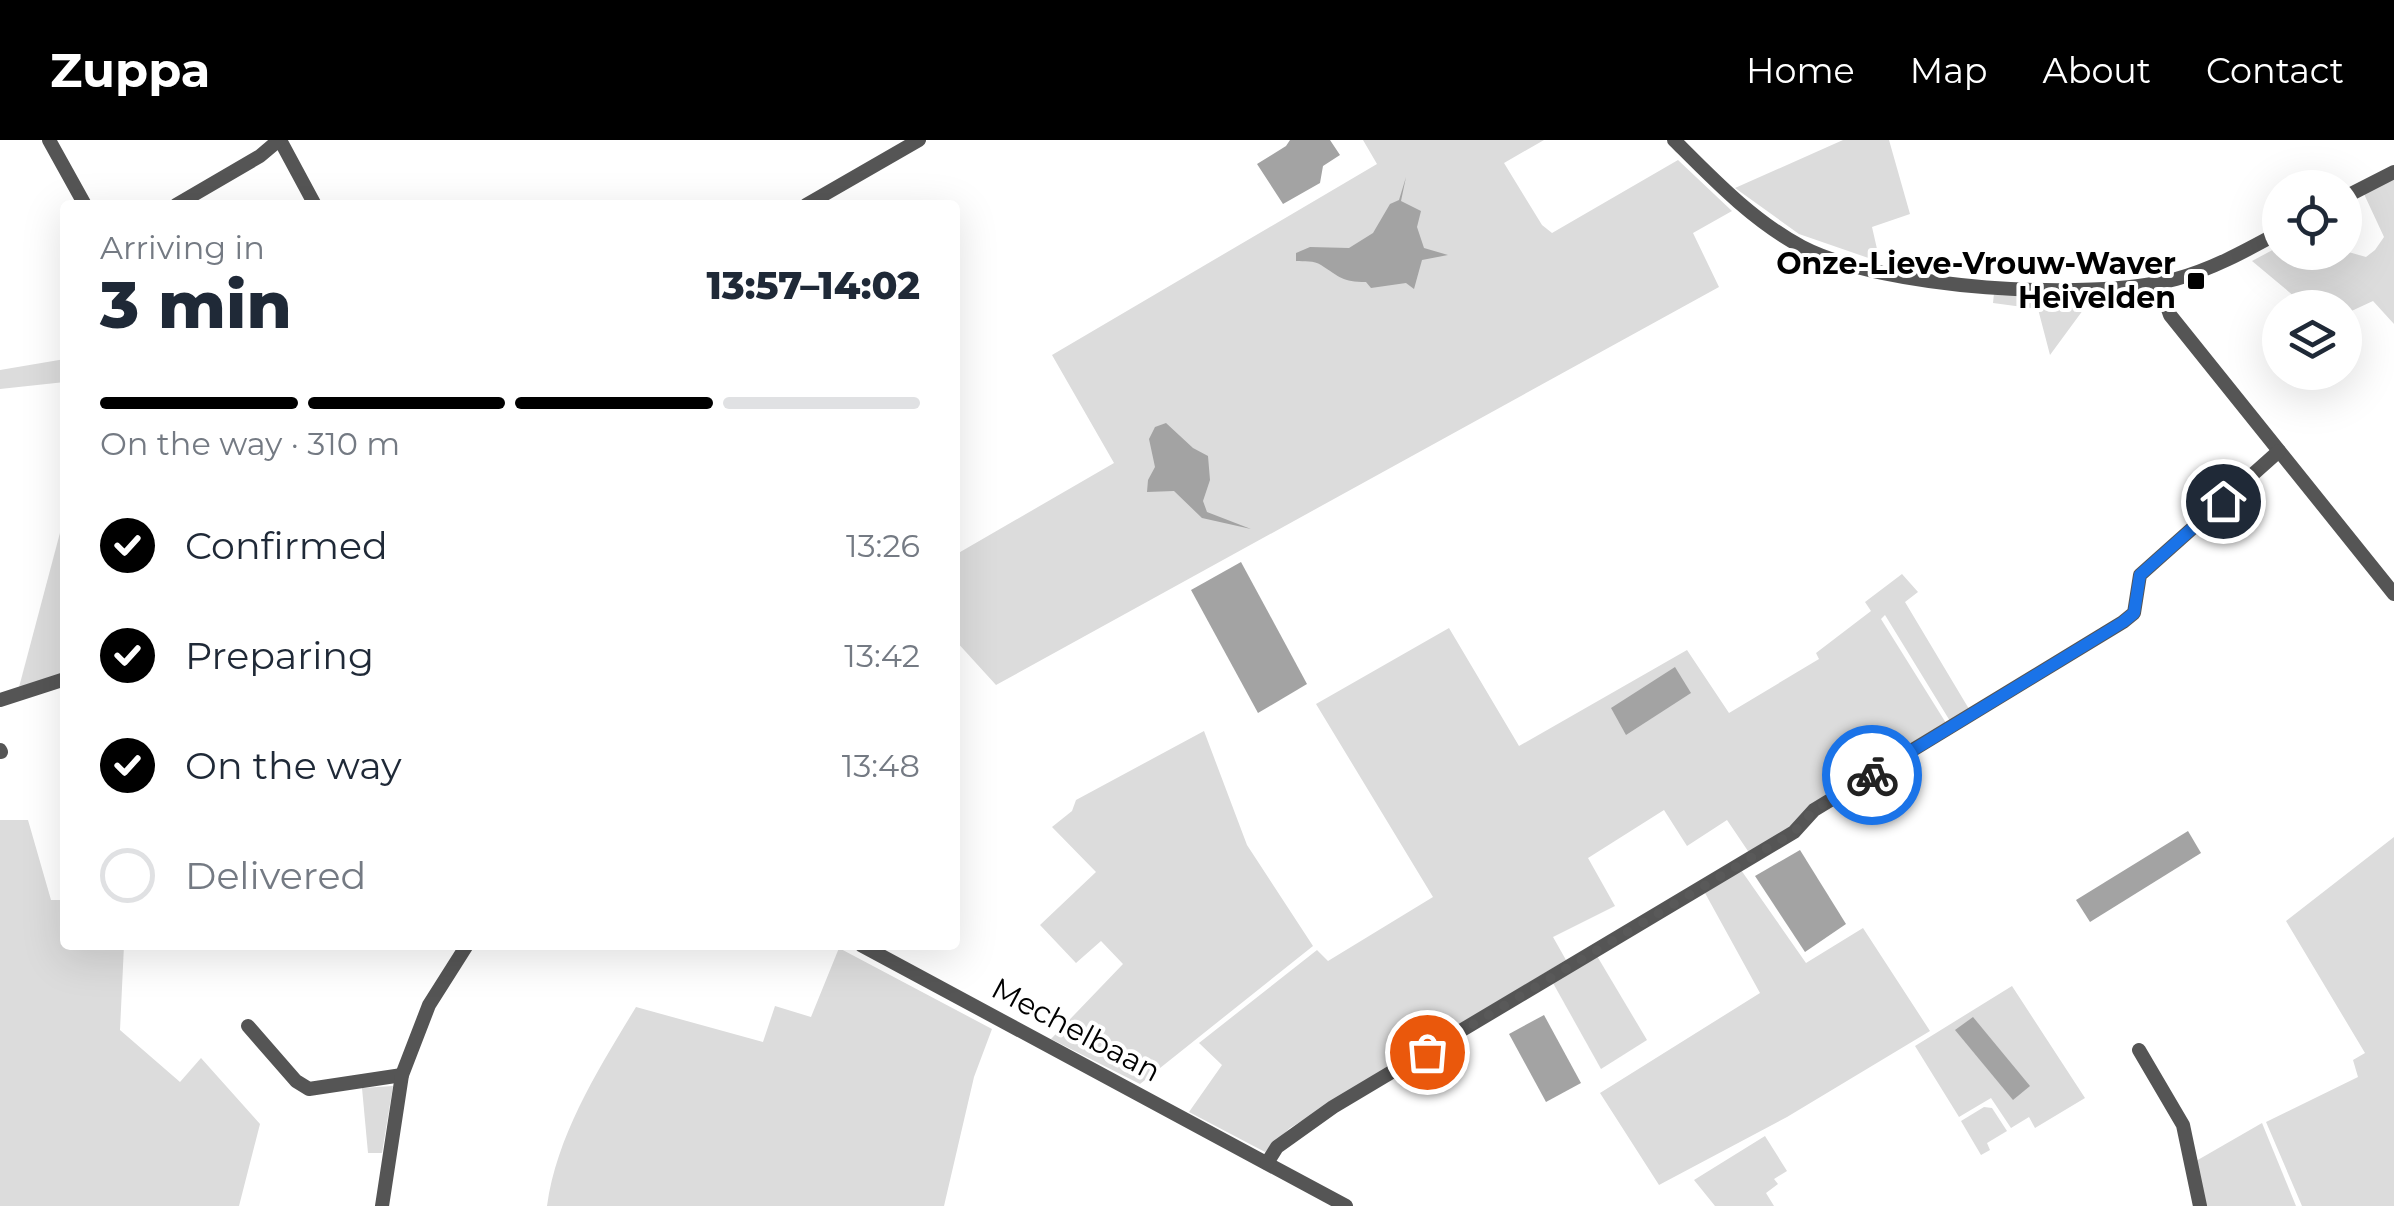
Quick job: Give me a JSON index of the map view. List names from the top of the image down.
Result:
{
  "streets": {
    "street": ["Mechelbaan"]
  },
  "places": {
    "transit": ["Onze-Lieve-Vrouw-Waver Heivelden"]
  },
  "page": {
    "header": "Zuppa",
    "nav": [
      "Home",
      "Map",
      "About",
      "Contact"
    ],
    "heading": ["3 min", "Arriving in", "13:57–14:02"],
    "bar": "On the way · 310 m",
    "list": [
      ["Confirmed", "13:26"],
      ["Preparing", "13:42"],
      ["On the way", "13:48"],
      "Delivered"
    ]
  }
}
